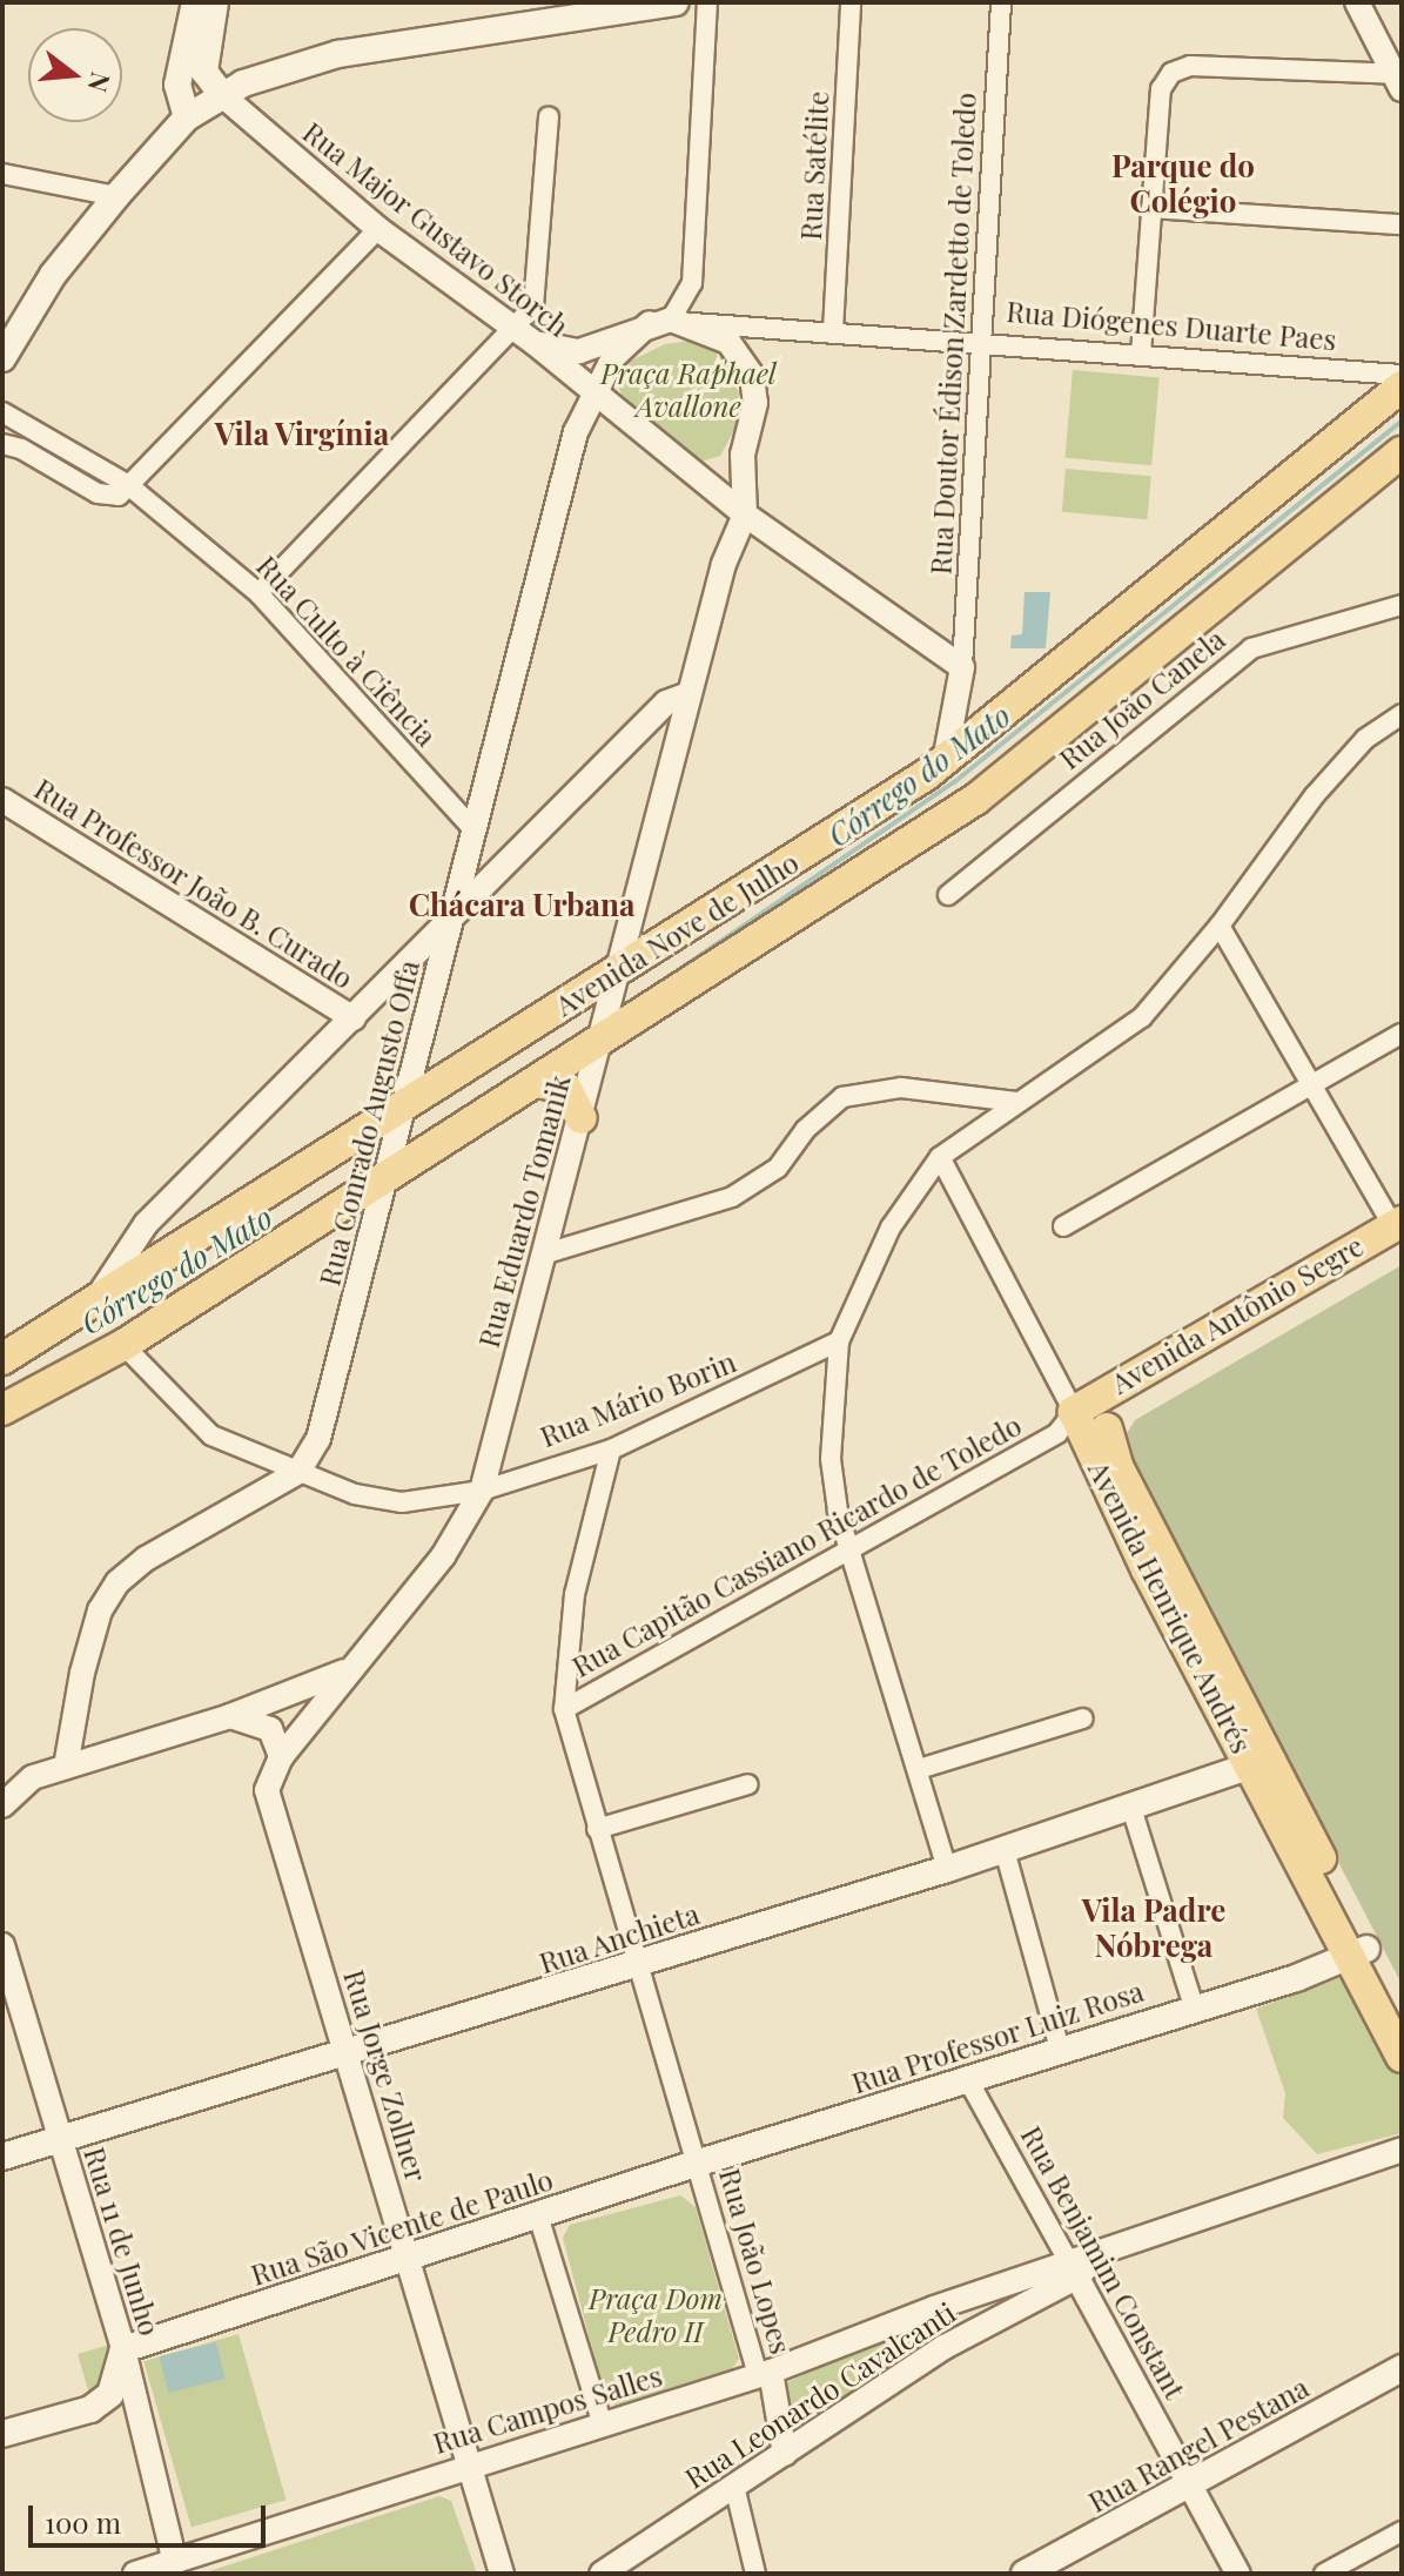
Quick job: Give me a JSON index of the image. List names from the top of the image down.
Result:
{
  "streets": {
    "main road": [
      "Avenida Nove de Julho",
      "Avenida Antônio Segre",
      "Avenida Henrique Andrés",
      "Rua Anchieta",
      "Rua Professor Luiz Rosa",
      "Rua São Vicente de Paulo",
      "Rua Rangel Pestana"
    ],
    "street": [
      "Rua Satélite",
      "Rua Major Gustavo Storch",
      "Rua Diógenes Duarte Paes",
      "Rua Doutor Édison Zardetto de Toledo",
      "Rua Culto à Ciência",
      "Rua João Canela",
      "Rua Professor João B. Curado",
      "Rua Conrado Augusto Offa",
      "Rua Eduardo Tomanik",
      "Rua Mário Borin",
      "Rua Capitão Cassiano Ricardo de Toledo",
      "Rua Jorge Zollner",
      "Rua 11 de Junho",
      "Rua João Lopes",
      "Rua Benjamim Constant",
      "Rua Leonardo Cavalcanti",
      "Rua Campos Salles"
    ]
  },
  "crossings": [
    ["Rua Satélite", "Rua Diógenes Duarte Paes"],
    ["Rua Major Gustavo Storch", "Rua Diógenes Duarte Paes"],
    ["Rua Major Gustavo Storch", "Rua Doutor Édison Zardetto de Toledo"],
    ["Rua Major Gustavo Storch", "Rua Conrado Augusto Offa"],
    ["Rua Major Gustavo Storch", "Rua Eduardo Tomanik"],
    ["Rua Diógenes Duarte Paes", "Rua Doutor Édison Zardetto de Toledo"],
    ["Rua Diógenes Duarte Paes", "Rua Conrado Augusto Offa"],
    ["Rua Doutor Édison Zardetto de Toledo", "Avenida Nove de Julho"],
    ["Rua Culto à Ciência", "Rua Conrado Augusto Offa"],
    ["Avenida Nove de Julho", "Rua Conrado Augusto Offa"],
    ["Avenida Nove de Julho", "Rua Eduardo Tomanik"],
    ["Avenida Nove de Julho", "Rua Mário Borin"],
    ["Rua Conrado Augusto Offa", "Rua Mário Borin"],
    ["Rua Eduardo Tomanik", "Rua Mário Borin"],
    ["Rua Eduardo Tomanik", "Rua Jorge Zollner"],
    ["Avenida Antônio Segre", "Rua Capitão Cassiano Ricardo de Toledo"],
    ["Avenida Antônio Segre", "Avenida Henrique Andrés"],
    ["Rua Capitão Cassiano Ricardo de Toledo", "Avenida Henrique Andrés"],
    ["Rua Capitão Cassiano Ricardo de Toledo", "Rua João Lopes"],
    ["Avenida Henrique Andrés", "Rua Anchieta"],
    ["Avenida Henrique Andrés", "Rua Professor Luiz Rosa"],
    ["Rua Anchieta", "Rua Jorge Zollner"],
    ["Rua Anchieta", "Rua 11 de Junho"],
    ["Rua Anchieta", "Rua João Lopes"],
    ["Rua Professor Luiz Rosa", "Rua São Vicente de Paulo"],
    ["Rua Professor Luiz Rosa", "Rua João Lopes"],
    ["Rua Professor Luiz Rosa", "Rua Benjamim Constant"],
    ["Rua Jorge Zollner", "Rua São Vicente de Paulo"],
    ["Rua Jorge Zollner", "Rua Campos Salles"],
    ["Rua São Vicente de Paulo", "Rua 11 de Junho"],
    ["Rua São Vicente de Paulo", "Rua João Lopes"],
    ["Rua 11 de Junho", "Rua Campos Salles"],
    ["Rua João Lopes", "Rua Campos Salles"],
    ["Rua Benjamim Constant", "Rua Leonardo Cavalcanti"],
    ["Rua Benjamim Constant", "Rua Campos Salles"],
    ["Rua Benjamim Constant", "Rua Rangel Pestana"],
    ["Rua Leonardo Cavalcanti", "Rua Campos Salles"]
  ],
  "districts": [
    "Parque do Colégio",
    "Vila Virgínia",
    "Chácara Urbana",
    "Vila Padre Nóbrega"
  ],
  "water": ["Córrego do Mato"],
  "parks": ["Praça Raphael Avallone", "Praça Dom Pedro II"],
  "scale_bar": "100 m",
  "north": "right"
}
